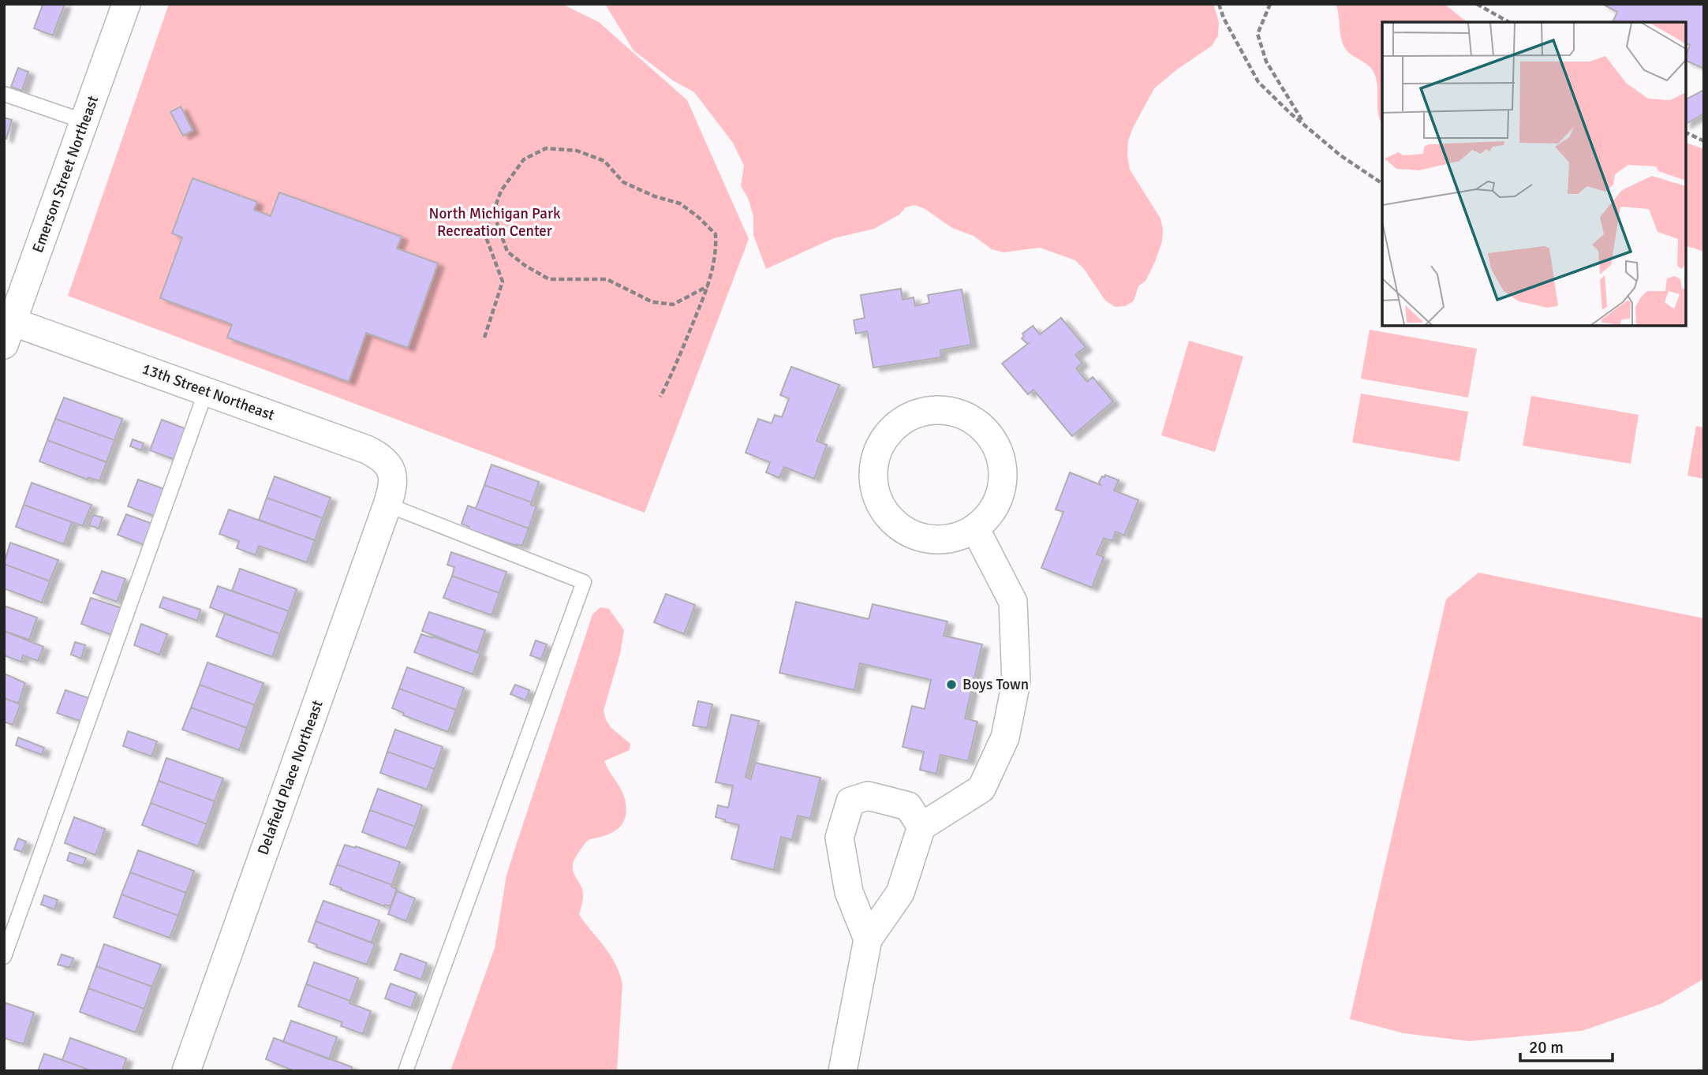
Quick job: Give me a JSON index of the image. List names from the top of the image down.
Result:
{
  "streets": {
    "street": ["Emerson Street Northeast", "13th Street Northeast", "Delafield Place Northeast"]
  },
  "crossings": [
    ["Emerson Street Northeast", "13th Street Northeast"],
    ["13th Street Northeast", "Delafield Place Northeast"]
  ],
  "parks": ["North Michigan Park Recreation Center"],
  "places": ["Boys Town"],
  "scale_bar": "20 m"
}
